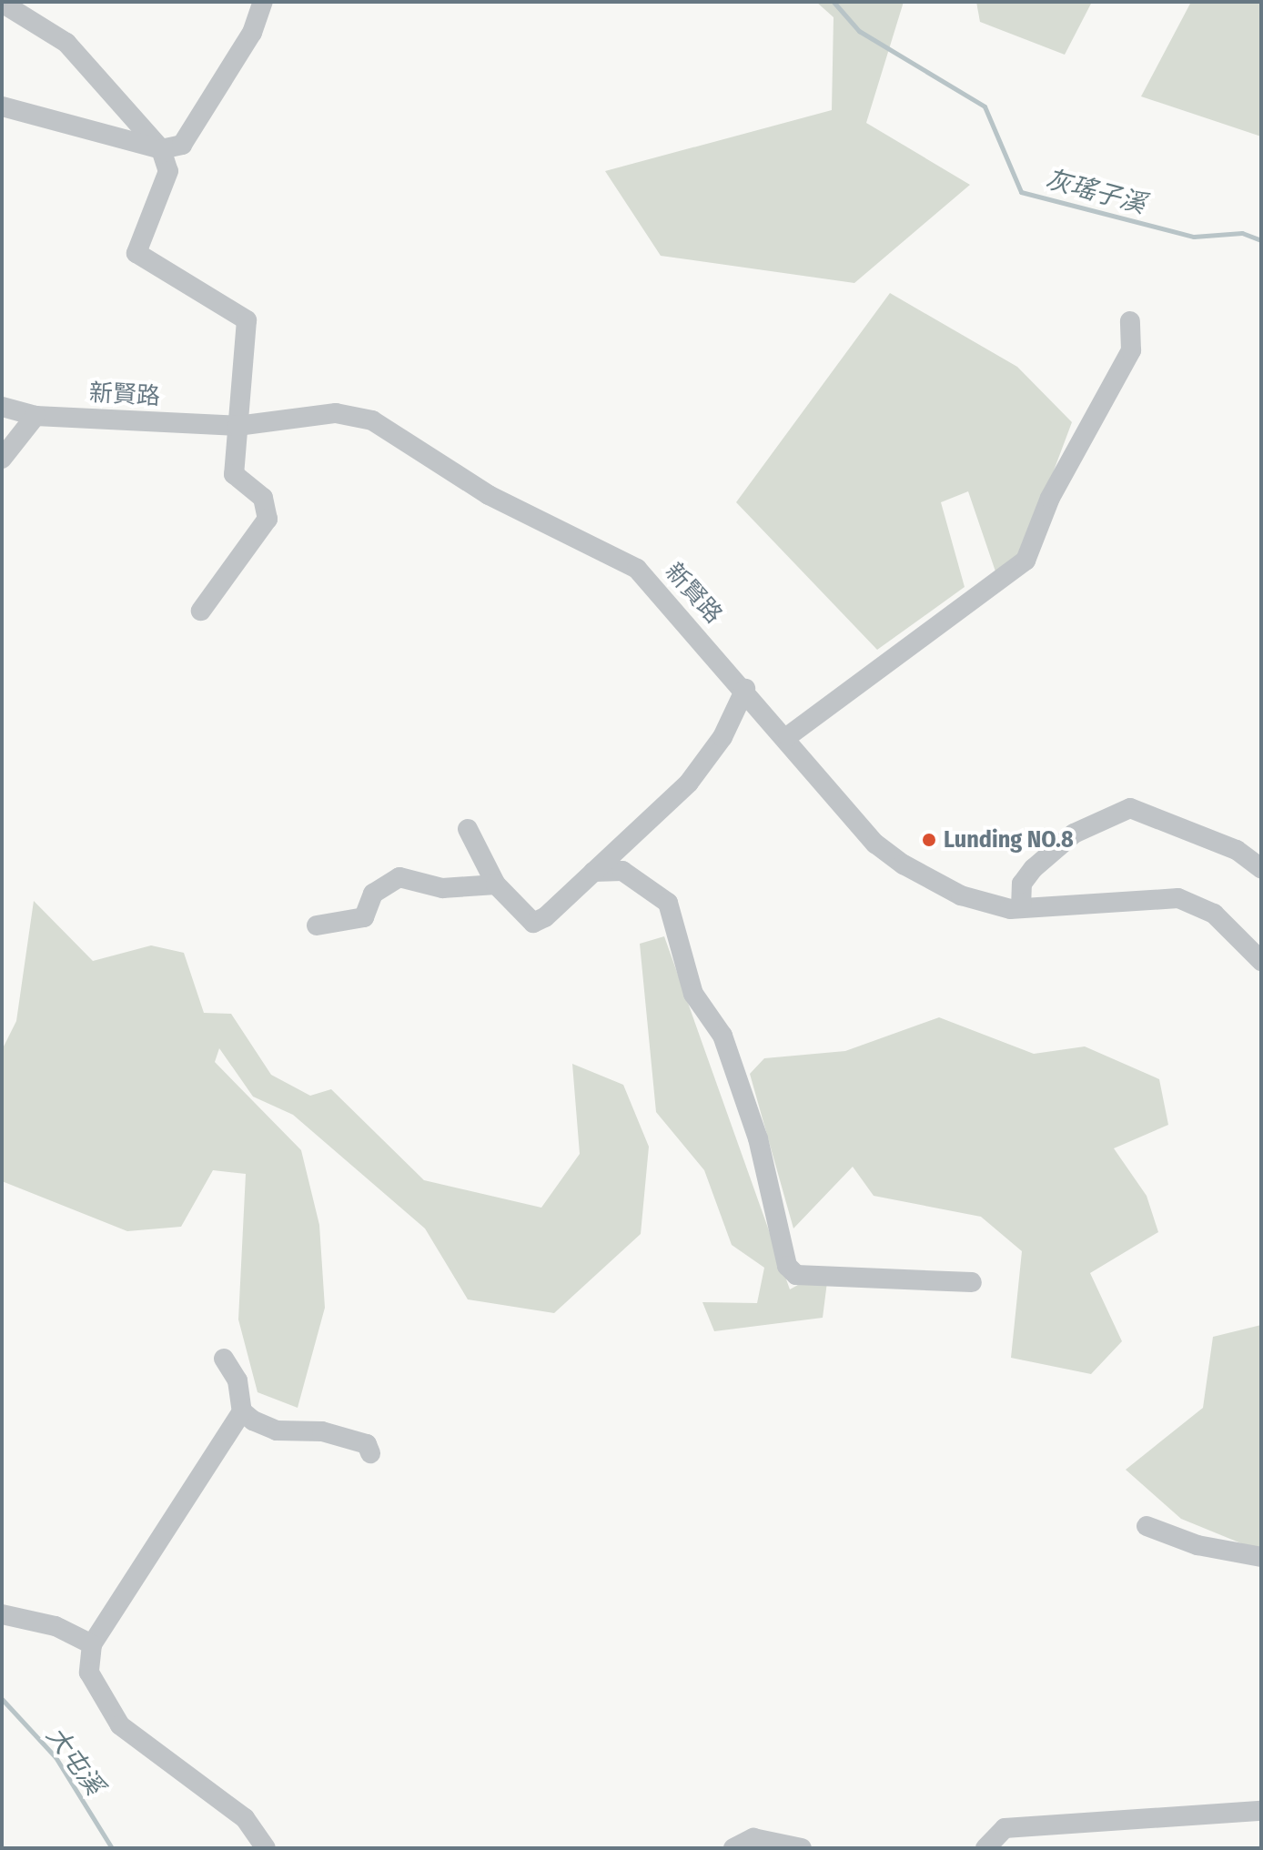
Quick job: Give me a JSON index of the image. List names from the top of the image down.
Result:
{
  "streets": {
    "street": ["新賢路"]
  },
  "water": ["灰瑤子溪", "大屯溪"],
  "places": ["Lunding NO.8"]
}
